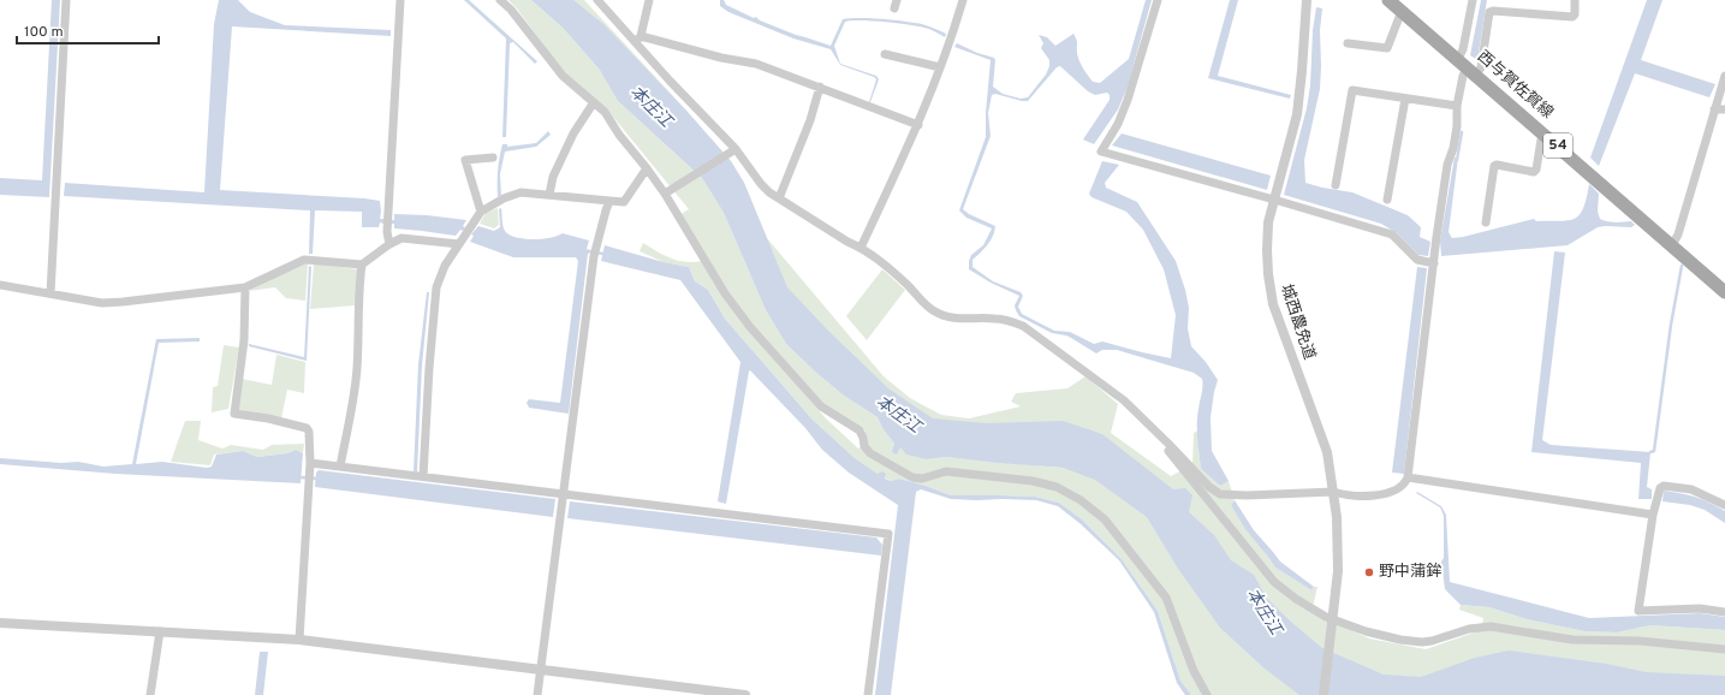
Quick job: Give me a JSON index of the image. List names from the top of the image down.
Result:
{
  "streets": {
    "main road": ["西与賀佐賀線", "54"],
    "street": ["城西農免道"]
  },
  "water": ["本庄江"],
  "places": ["野中蒲鉾"],
  "scale_bar": "100 m"
}
